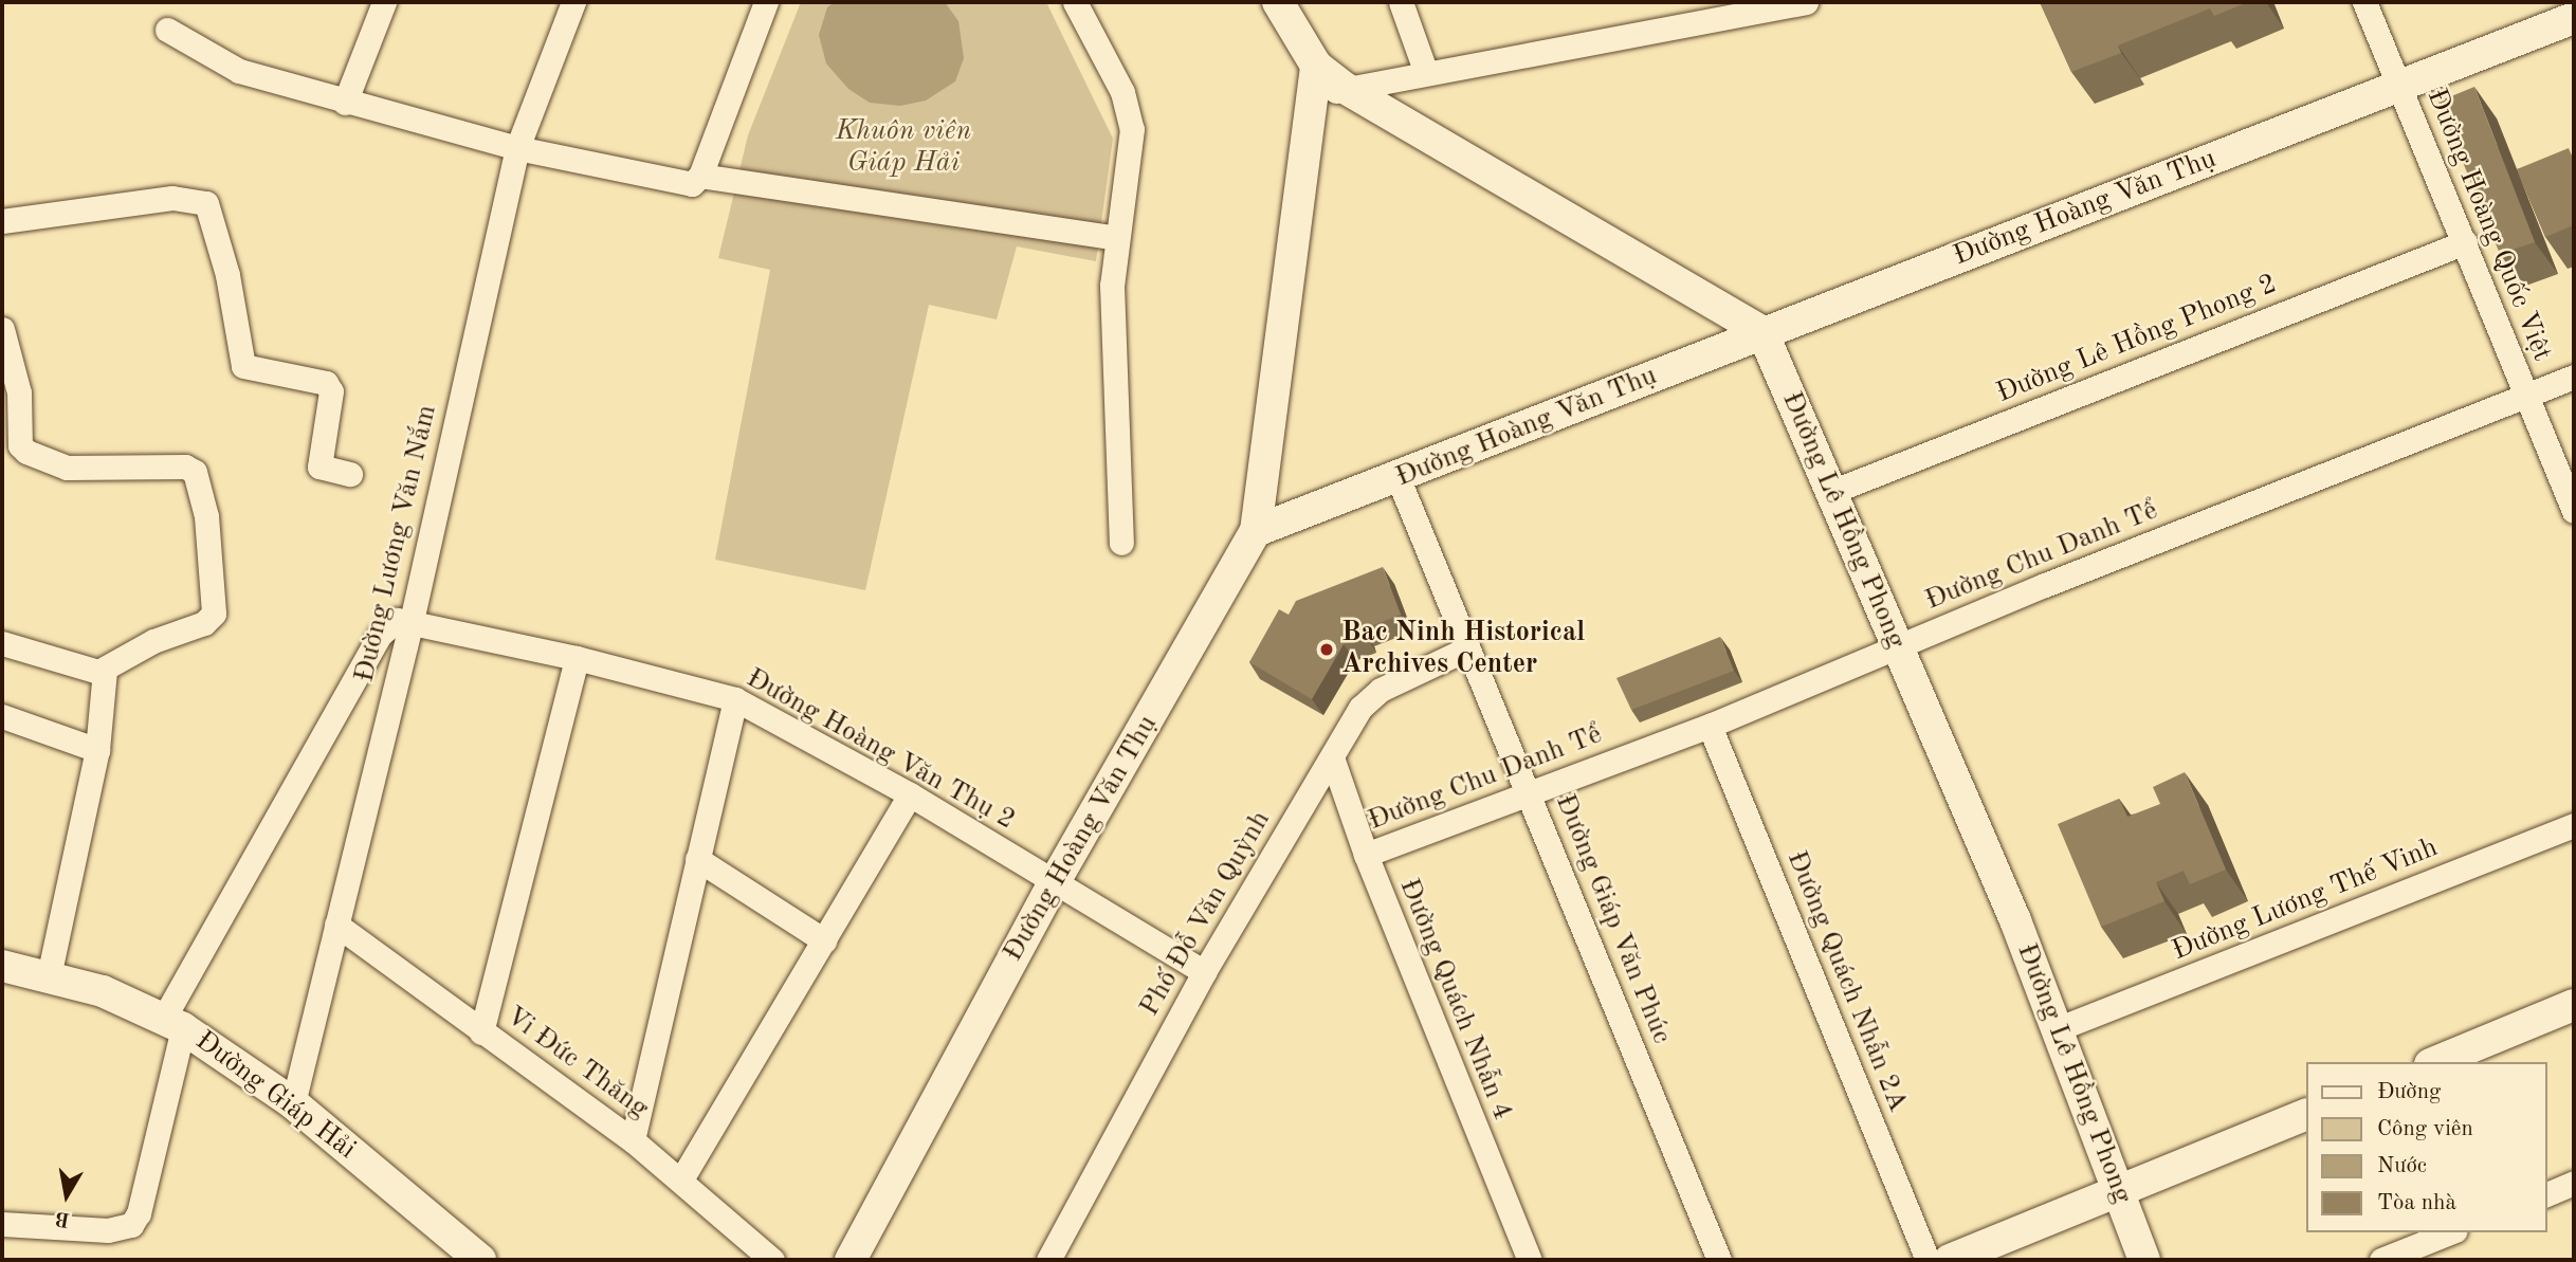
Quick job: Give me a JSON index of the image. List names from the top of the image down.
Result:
{
  "streets": {
    "street": [
      "Đường Hoàng Văn Thụ",
      "Đường Hoàng Quốc Việt",
      "Đường Lê Hồng Phong 2",
      "Đường Lê Hồng Phong",
      "Đường Lương Văn Nắm",
      "Đường Chu Danh Tể",
      "Đường Hoàng Văn Thụ 2",
      "Đường Lương Thế Vinh",
      "Phố Đỗ Văn Quỳnh",
      "Đường Giáp Văn Phúc",
      "Đường Quách Nhẫn 2A",
      "Đường Quách Nhẫn 4",
      "Vi Đức Thăng",
      "Đường Giáp Hải"
    ]
  },
  "crossings": [
    ["Đường Hoàng Văn Thụ", "Đường Hoàng Quốc Việt"],
    ["Đường Hoàng Văn Thụ", "Đường Lê Hồng Phong"],
    ["Đường Hoàng Văn Thụ", "Đường Hoàng Văn Thụ 2"],
    ["Đường Hoàng Văn Thụ", "Đường Giáp Văn Phúc"],
    ["Đường Hoàng Quốc Việt", "Đường Lê Hồng Phong 2"],
    ["Đường Hoàng Quốc Việt", "Đường Chu Danh Tể"],
    ["Đường Lê Hồng Phong 2", "Đường Lê Hồng Phong"],
    ["Đường Lê Hồng Phong", "Đường Chu Danh Tể"],
    ["Đường Lê Hồng Phong", "Đường Lương Thế Vinh"],
    ["Đường Lương Văn Nắm", "Đường Hoàng Văn Thụ 2"],
    ["Đường Lương Văn Nắm", "Vi Đức Thăng"],
    ["Đường Lương Văn Nắm", "Đường Giáp Hải"],
    ["Đường Chu Danh Tể", "Đường Giáp Văn Phúc"],
    ["Đường Chu Danh Tể", "Đường Quách Nhẫn 2A"],
    ["Đường Chu Danh Tể", "Đường Quách Nhẫn 4"],
    ["Đường Hoàng Văn Thụ 2", "Phố Đỗ Văn Quỳnh"],
    ["Phố Đỗ Văn Quỳnh", "Đường Giáp Văn Phúc"],
    ["Phố Đỗ Văn Quỳnh", "Đường Quách Nhẫn 4"]
  ],
  "parks": ["Khuôn viên Giáp Hải"],
  "places": ["Bac Ninh Historical Archives Center"],
  "legend": [
    "Đường",
    "Công viên",
    "Nước",
    "Tòa nhà"
  ],
  "north": "bottom"
}
